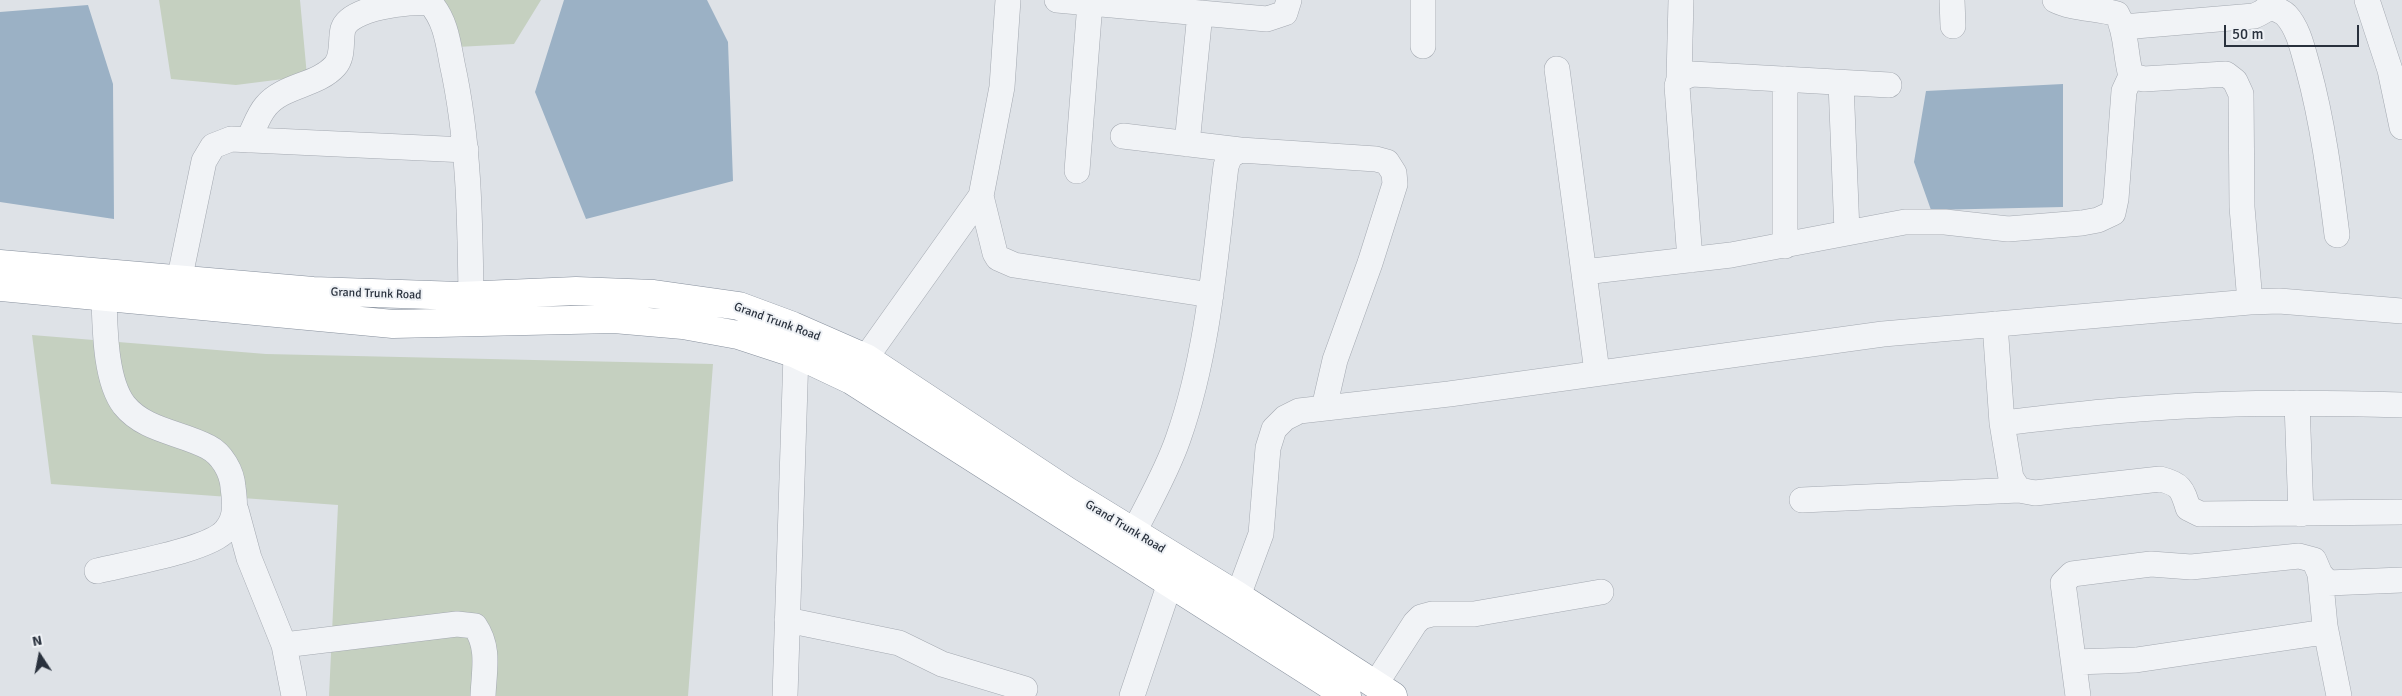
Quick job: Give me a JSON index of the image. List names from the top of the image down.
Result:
{
  "streets": {
    "highway": ["Grand Trunk Road"]
  },
  "scale_bar": "50 m",
  "north": "top"
}
